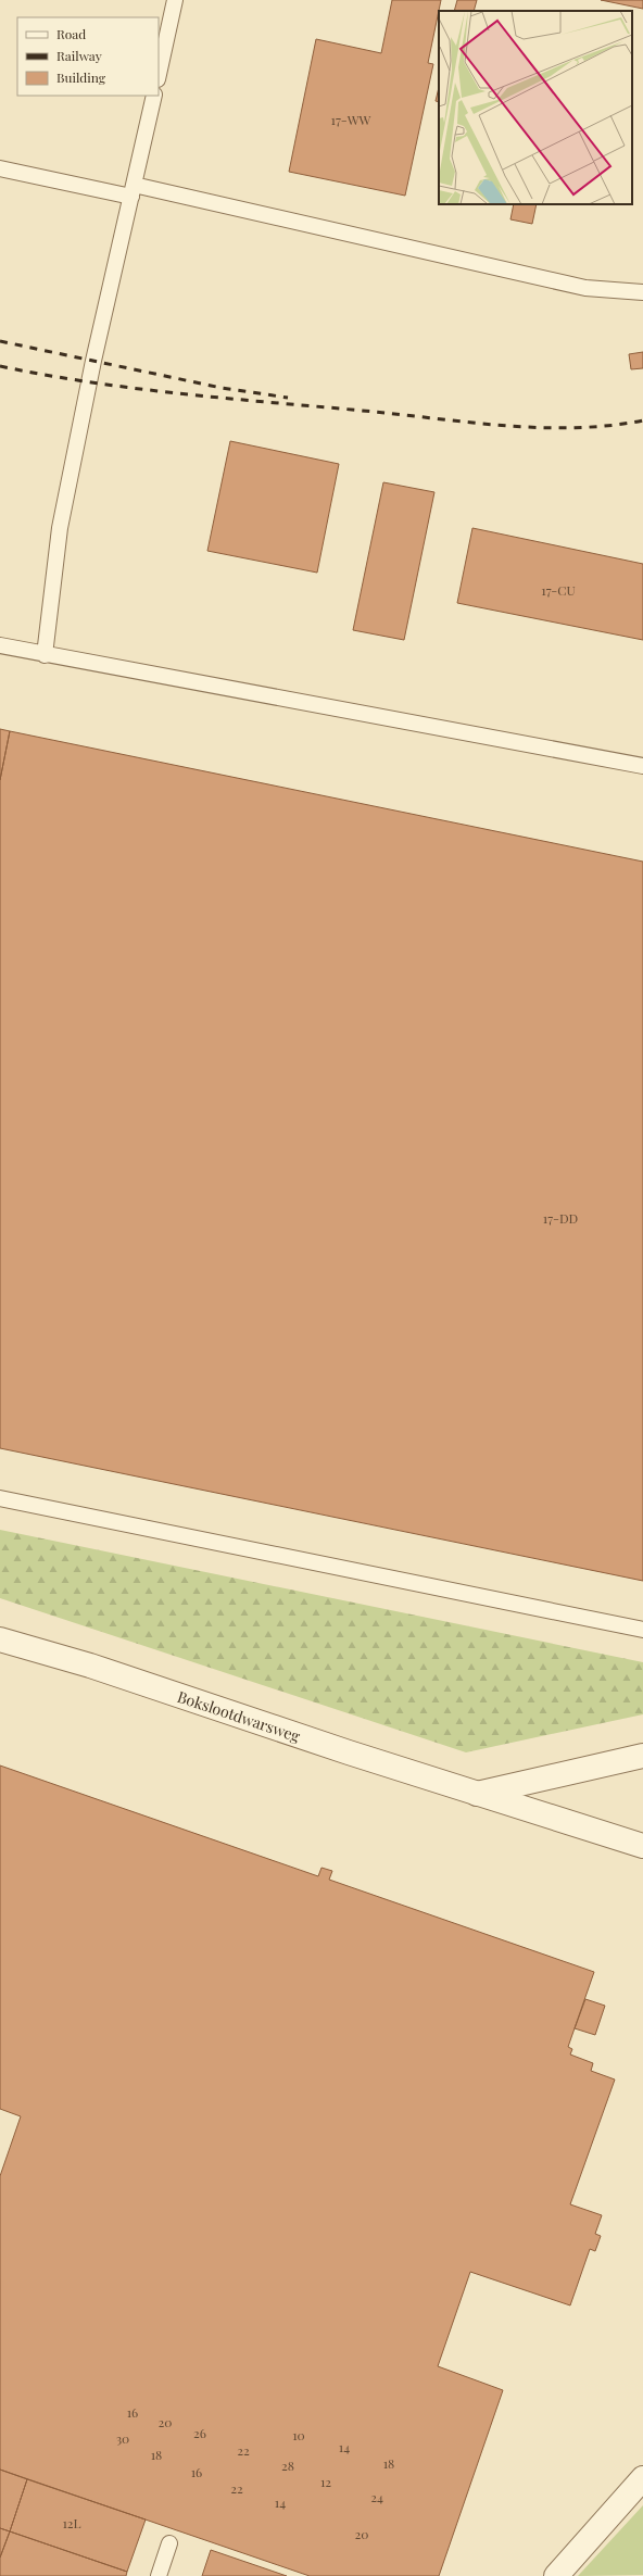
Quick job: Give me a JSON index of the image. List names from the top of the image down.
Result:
{
  "streets": {
    "street": ["Bokslootdwarsweg"]
  },
  "house_numbers": [
    "17-WW",
    "17-CU",
    "17-DD",
    "16",
    "20",
    "26",
    "10",
    "30",
    "14",
    "22",
    "18",
    "18",
    "28",
    "16",
    "12",
    "22",
    "24",
    "14",
    "12L",
    "20"
  ],
  "legend": ["Road", "Railway", "Building"]
}
